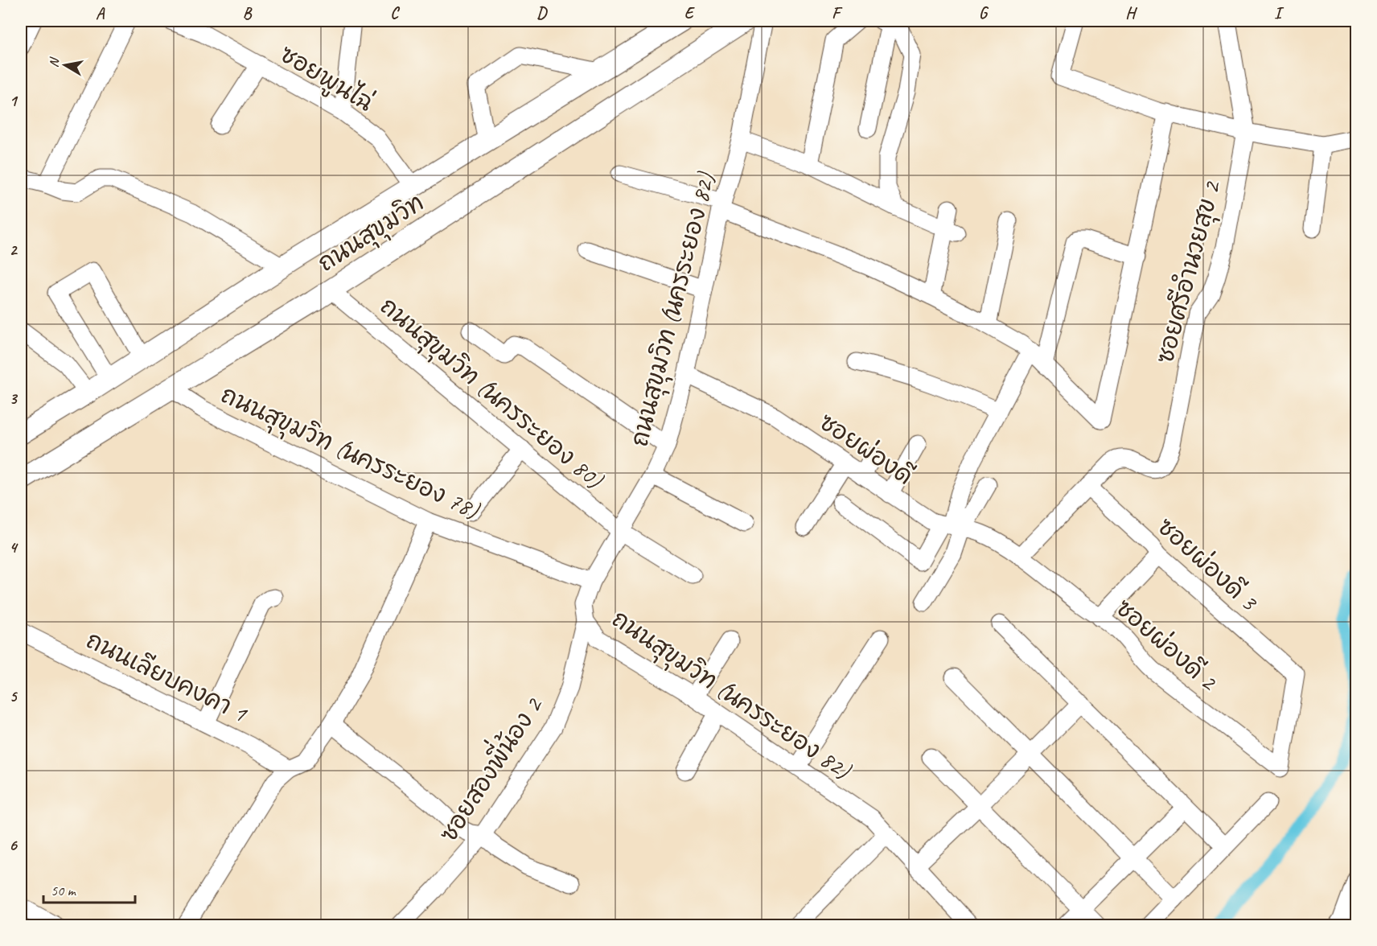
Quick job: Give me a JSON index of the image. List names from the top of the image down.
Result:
{
  "streets": {
    "main road": ["ถนนสุขุมวิท"],
    "street": [
      "ซอยพูนไฉ่",
      "ซอยศรีอำนวยสุข 2",
      "ถนนสุขุมวิท (นครระยอง 82)",
      "ถนนสุขุมวิท (นครระยอง 80)",
      "ซอยผ่องดี",
      "ถนนสุขุมวิท (นครระยอง 78)",
      "ซอยผ่องดี 3",
      "ซอยผ่องดี 2",
      "ถนนเลียบคงคา 1",
      "ซอยสองพี่น้อง 2"
    ]
  },
  "crossings": [
    ["ซอยพูนไฉ่", "ถนนสุขุมวิท"],
    ["ถนนสุขุมวิท", "ถนนสุขุมวิท (นครระยอง 80)"],
    ["ถนนสุขุมวิท", "ถนนสุขุมวิท (นครระยอง 78)"],
    ["ซอยศรีอำนวยสุข 2", "ซอยผ่องดี"],
    ["ซอยศรีอำนวยสุข 2", "ซอยผ่องดี 3"],
    ["ซอยศรีอำนวยสุข 2", "ซอยผ่องดี 2"],
    ["ถนนสุขุมวิท (นครระยอง 82)", "ถนนสุขุมวิท (นครระยอง 80)"],
    ["ถนนสุขุมวิท (นครระยอง 82)", "ซอยผ่องดี"],
    ["ถนนสุขุมวิท (นครระยอง 82)", "ถนนสุขุมวิท (นครระยอง 78)"],
    ["ถนนสุขุมวิท (นครระยอง 82)", "ซอยสองพี่น้อง 2"],
    ["ซอยผ่องดี", "ซอยผ่องดี 2"],
    ["ซอยผ่องดี 3", "ซอยผ่องดี 2"]
  ],
  "scale_bar": "50 m",
  "north": "left",
  "grid": {
    "columns": [
      "A",
      "B",
      "C",
      "D",
      "E",
      "F",
      "G",
      "H",
      "I"
    ],
    "rows": [
      "1",
      "2",
      "3",
      "4",
      "5",
      "6"
    ]
  }
}
